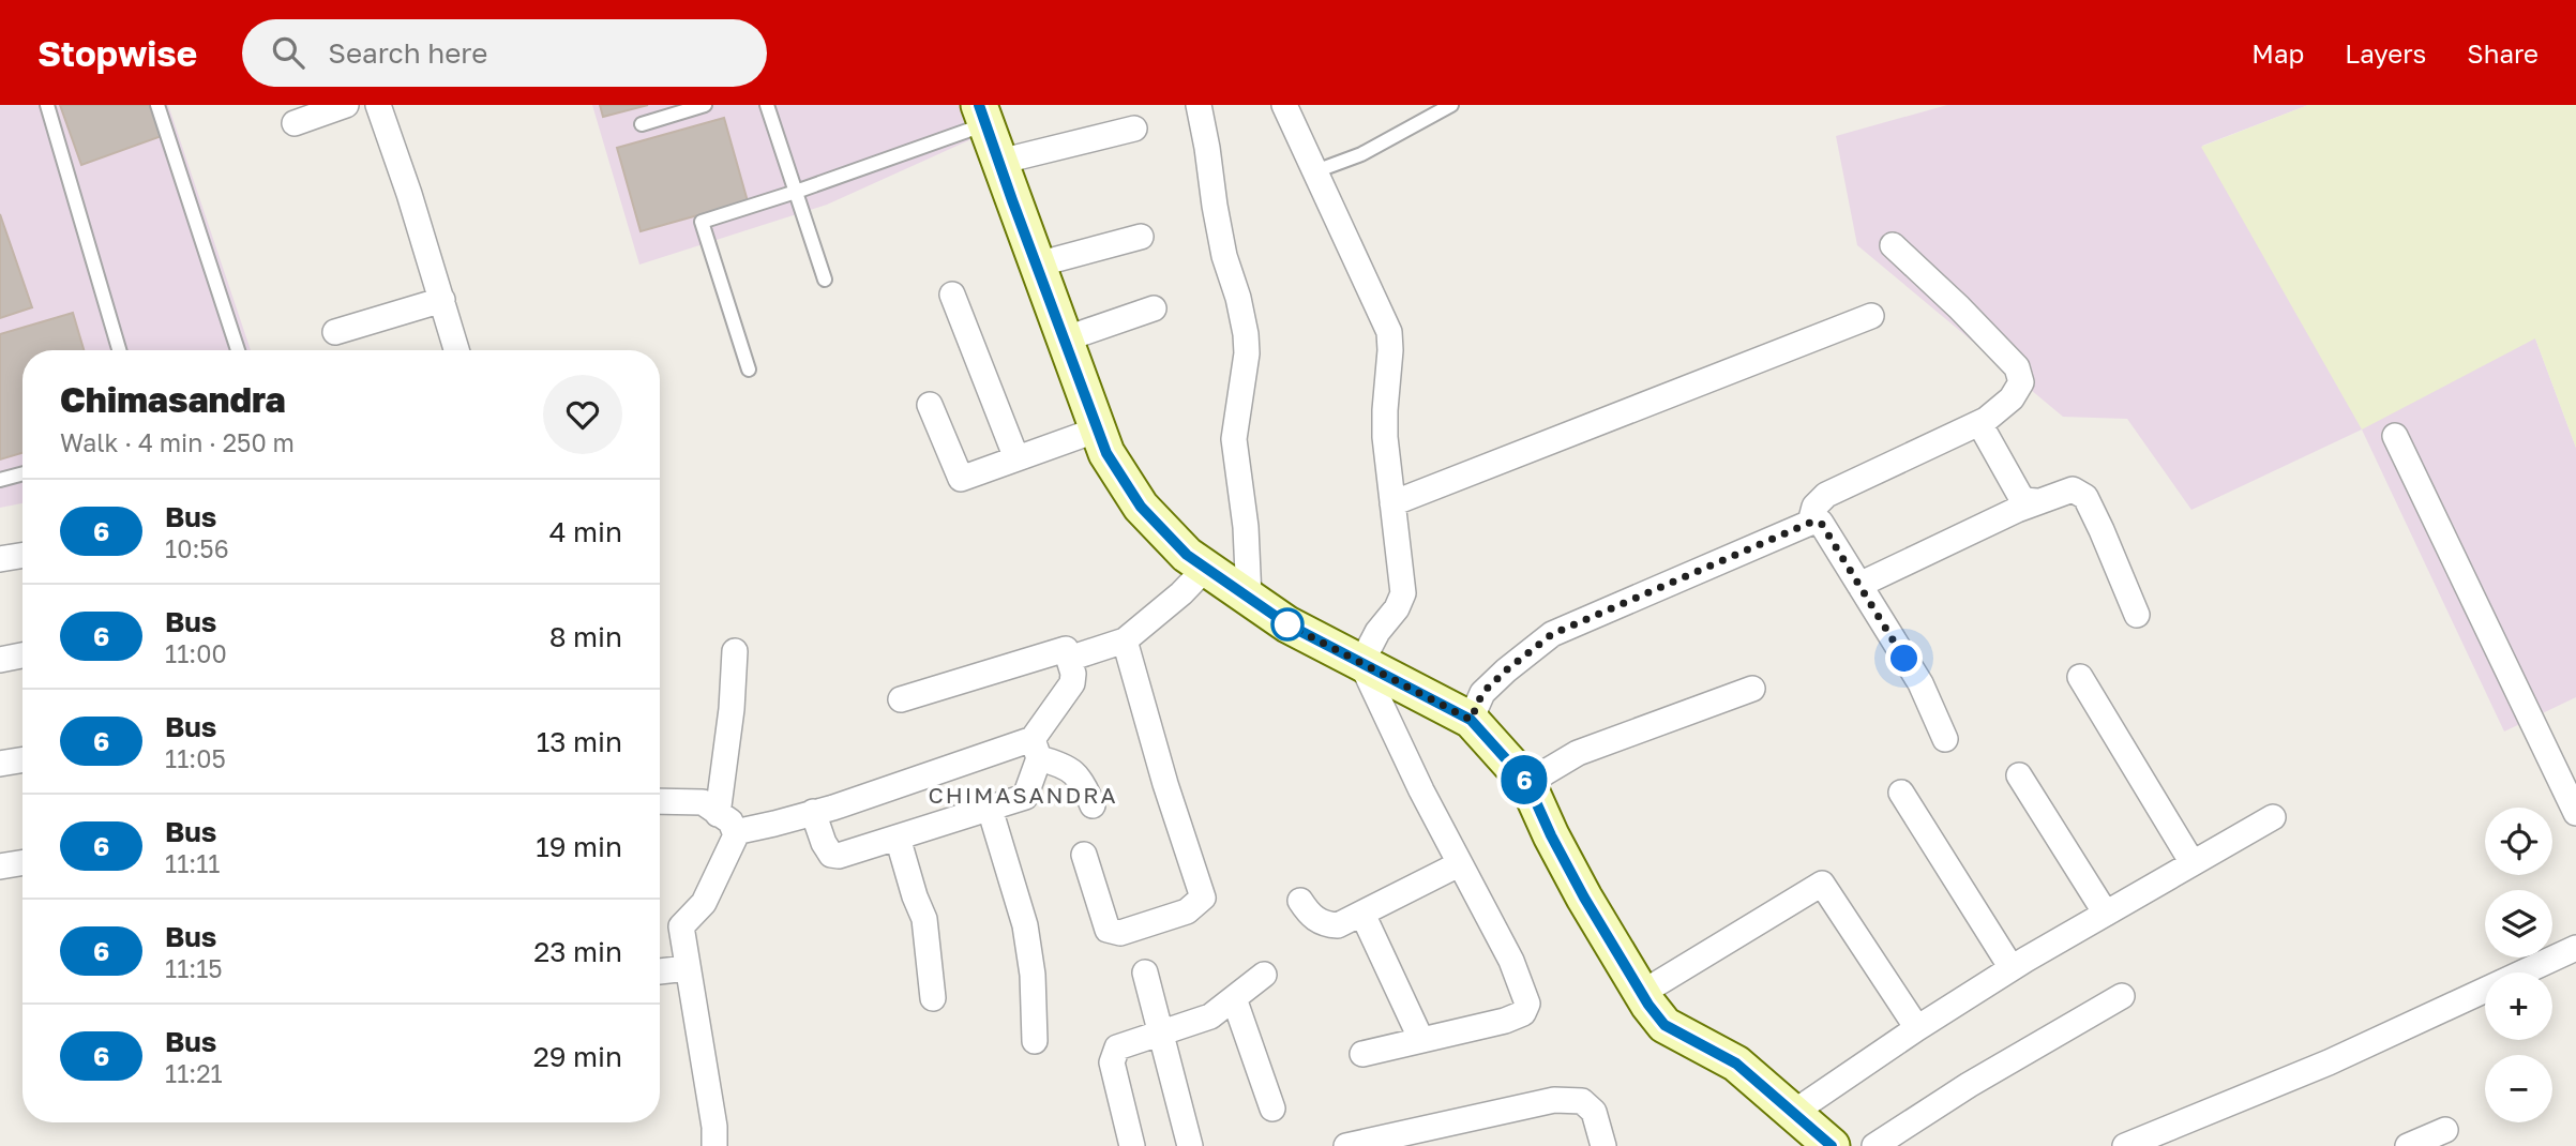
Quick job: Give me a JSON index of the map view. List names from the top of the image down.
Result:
{
  "districts": ["CHIMASANDRA"],
  "lines": ["bus line 6"],
  "page": {
    "header": "Stopwise",
    "search": "Search here",
    "nav": ["Map", "Layers", "Share"],
    "on_map": "6",
    "heading": ["Chimasandra", "Walk · 4 min · 250 m"],
    "list": [
      {
        "mark": "6",
        "name": "Bus",
        "note": "10:56",
        "value": "4 min"
      },
      {
        "mark": "6",
        "name": "Bus",
        "note": "11:00",
        "value": "8 min"
      },
      {
        "mark": "6",
        "name": "Bus",
        "note": "11:05",
        "value": "13 min"
      },
      {
        "mark": "6",
        "name": "Bus",
        "note": "11:11",
        "value": "19 min"
      },
      {
        "mark": "6",
        "name": "Bus",
        "note": "11:15",
        "value": "23 min"
      },
      {
        "mark": "6",
        "name": "Bus",
        "note": "11:21",
        "value": "29 min"
      }
    ],
    "map_buttons": ["+", "−"]
  }
}
